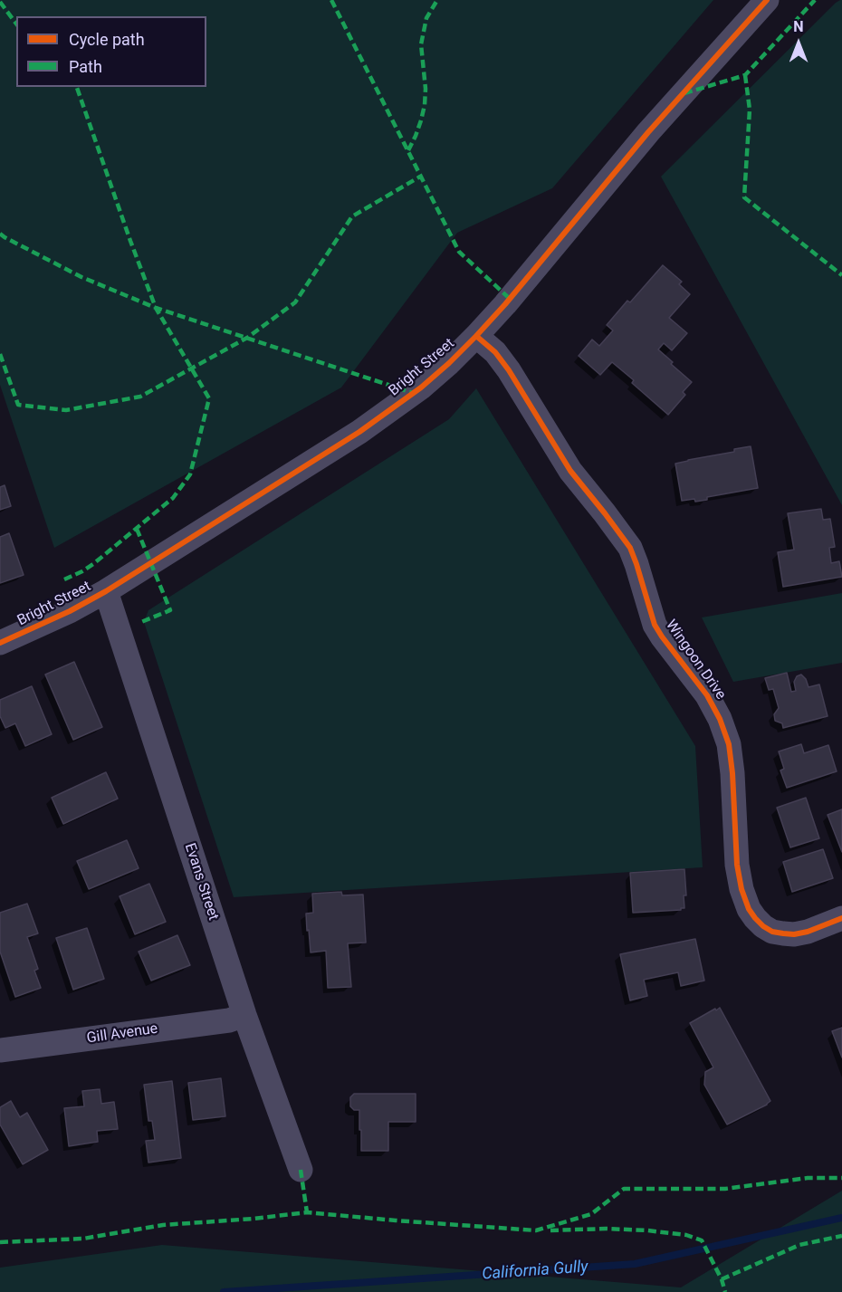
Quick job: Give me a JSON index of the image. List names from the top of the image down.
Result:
{
  "streets": {
    "street": [
      "Bright Street",
      "Wingoon Drive",
      "Evans Street",
      "Gill Avenue"
    ]
  },
  "crossings": [
    ["Bright Street", "Wingoon Drive"],
    ["Bright Street", "Evans Street"],
    ["Evans Street", "Gill Avenue"]
  ],
  "water": ["California Gully"],
  "legend": ["Cycle path", "Path"],
  "north": "top"
}
